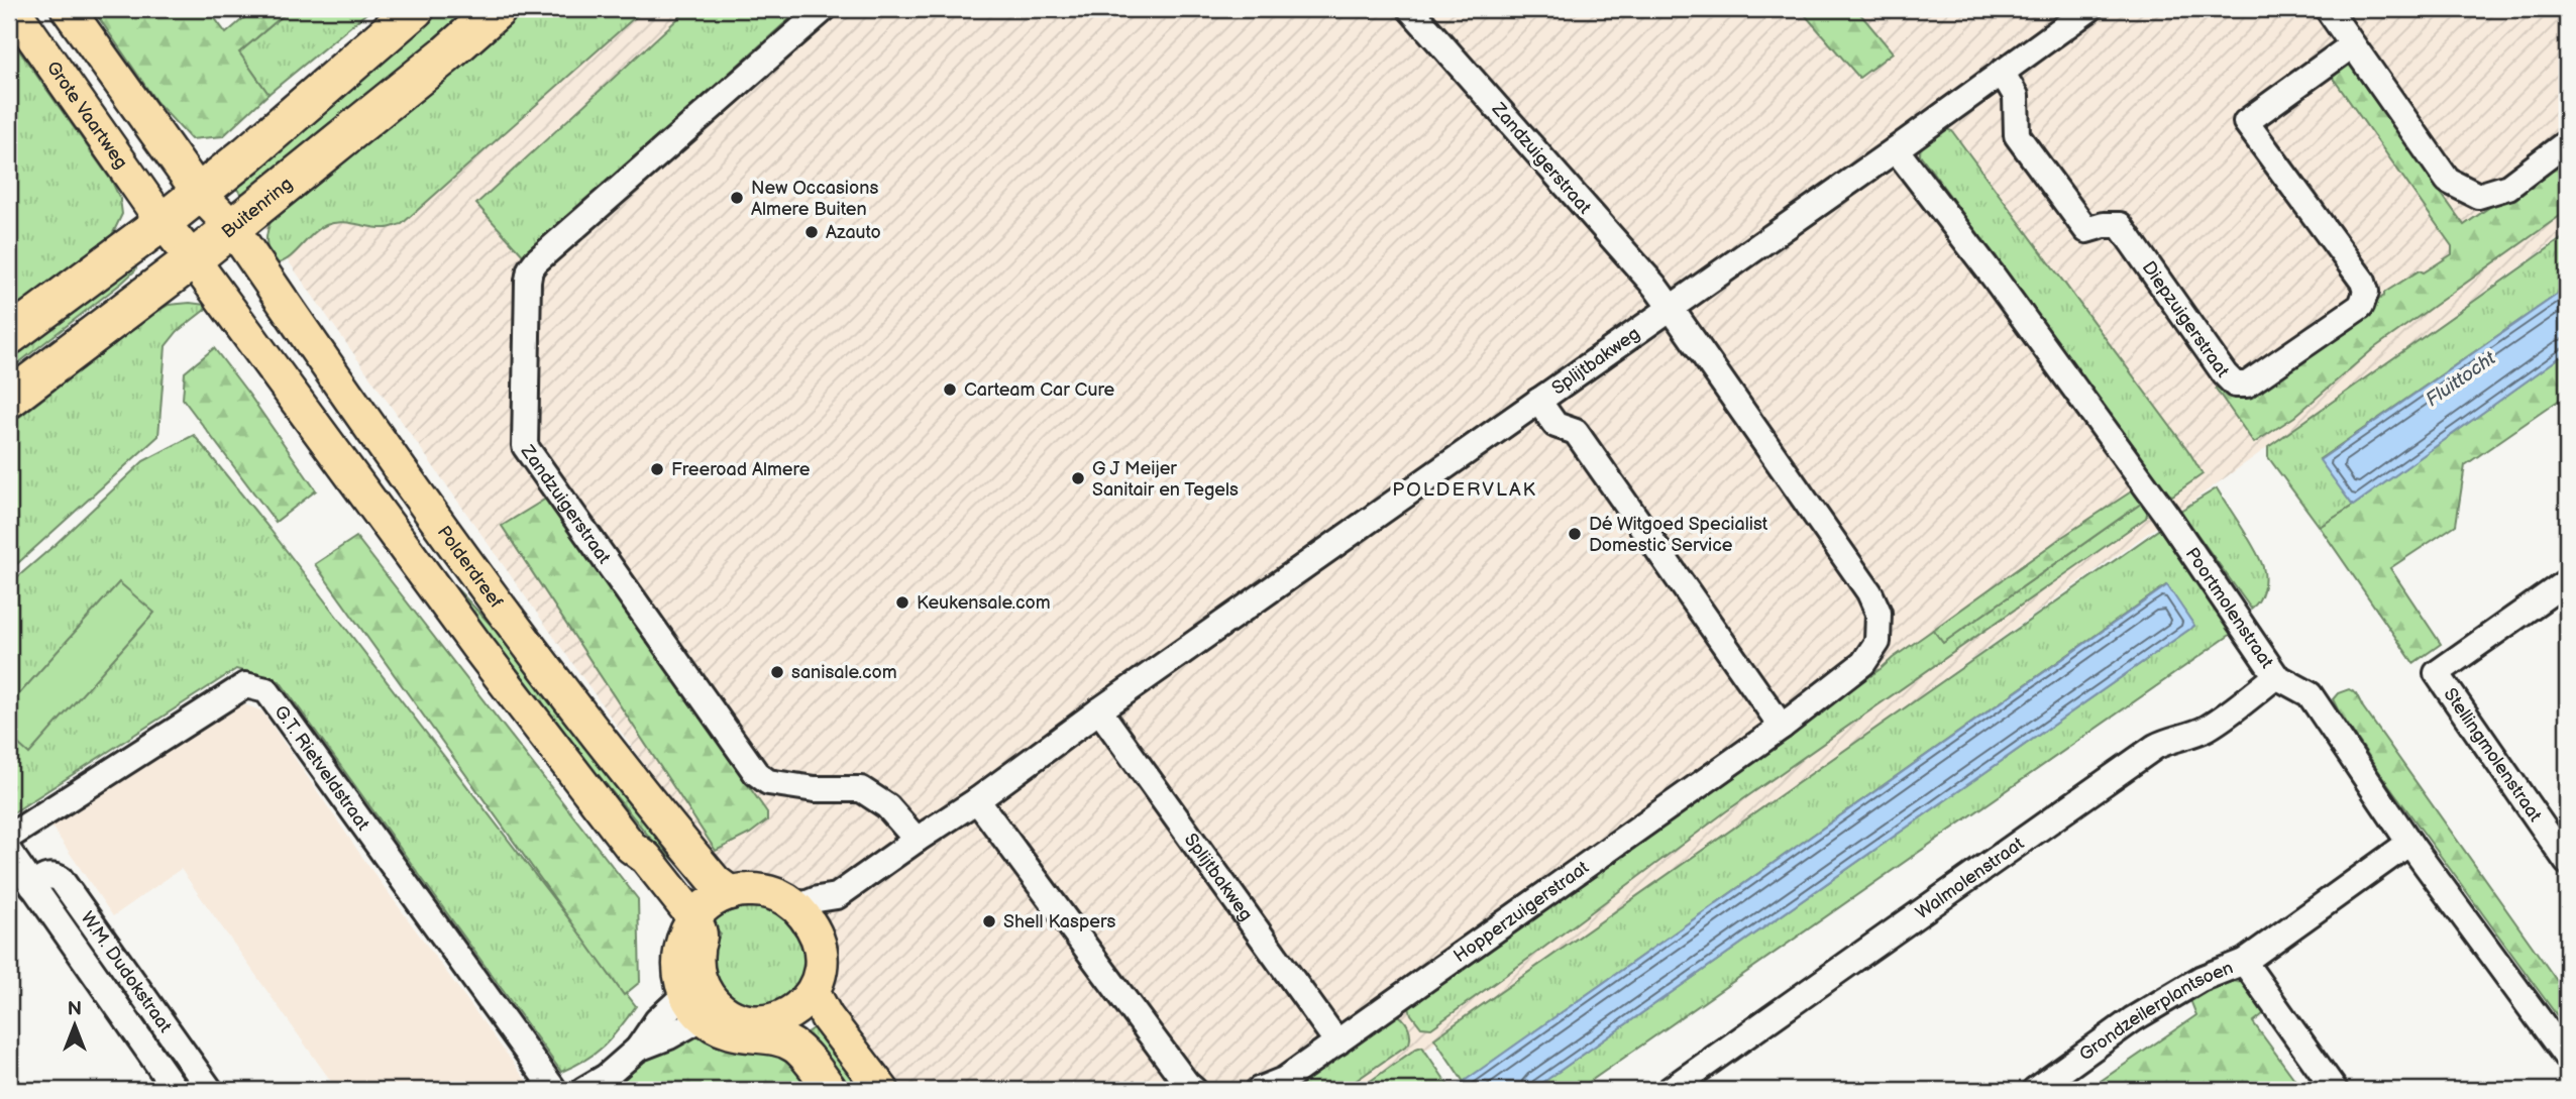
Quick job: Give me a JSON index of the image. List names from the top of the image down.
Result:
{
  "streets": {
    "highway": ["Buitenring"],
    "main road": ["Grote Vaartweg", "Polderdreef"],
    "street": [
      "Zandzuigerstraat",
      "Diepzuigerstraat",
      "Splijtbakweg",
      "Poortmolenstraat",
      "Stellingmolenstraat",
      "G.T. Rietveldstraat",
      "Walmolenstraat",
      "Hopperzuigerstraat",
      "W.M. Dudokstraat",
      "Grondzeilerplantsoen"
    ]
  },
  "crossings": [
    ["Grote Vaartweg", "Buitenring"],
    ["Zandzuigerstraat", "Splijtbakweg"],
    ["Zandzuigerstraat", "Hopperzuigerstraat"],
    ["Buitenring", "Polderdreef"],
    ["Diepzuigerstraat", "Splijtbakweg"],
    ["Splijtbakweg", "Polderdreef"],
    ["Splijtbakweg", "Poortmolenstraat"],
    ["Splijtbakweg", "Hopperzuigerstraat"],
    ["Poortmolenstraat", "Walmolenstraat"],
    ["Poortmolenstraat", "Grondzeilerplantsoen"]
  ],
  "districts": ["POLDERVLAK"],
  "water": ["Fluittocht"],
  "places": [
    "New Occasions Almere Buiten",
    "Azauto",
    "Carteam Car Cure",
    "Freeroad Almere",
    "G J Meijer Sanitair en Tegels",
    "Dé Witgoed Specialist Domestic Service",
    "Keukensale.com",
    "sanisale.com",
    "Shell Kaspers"
  ],
  "north": "top"
}
